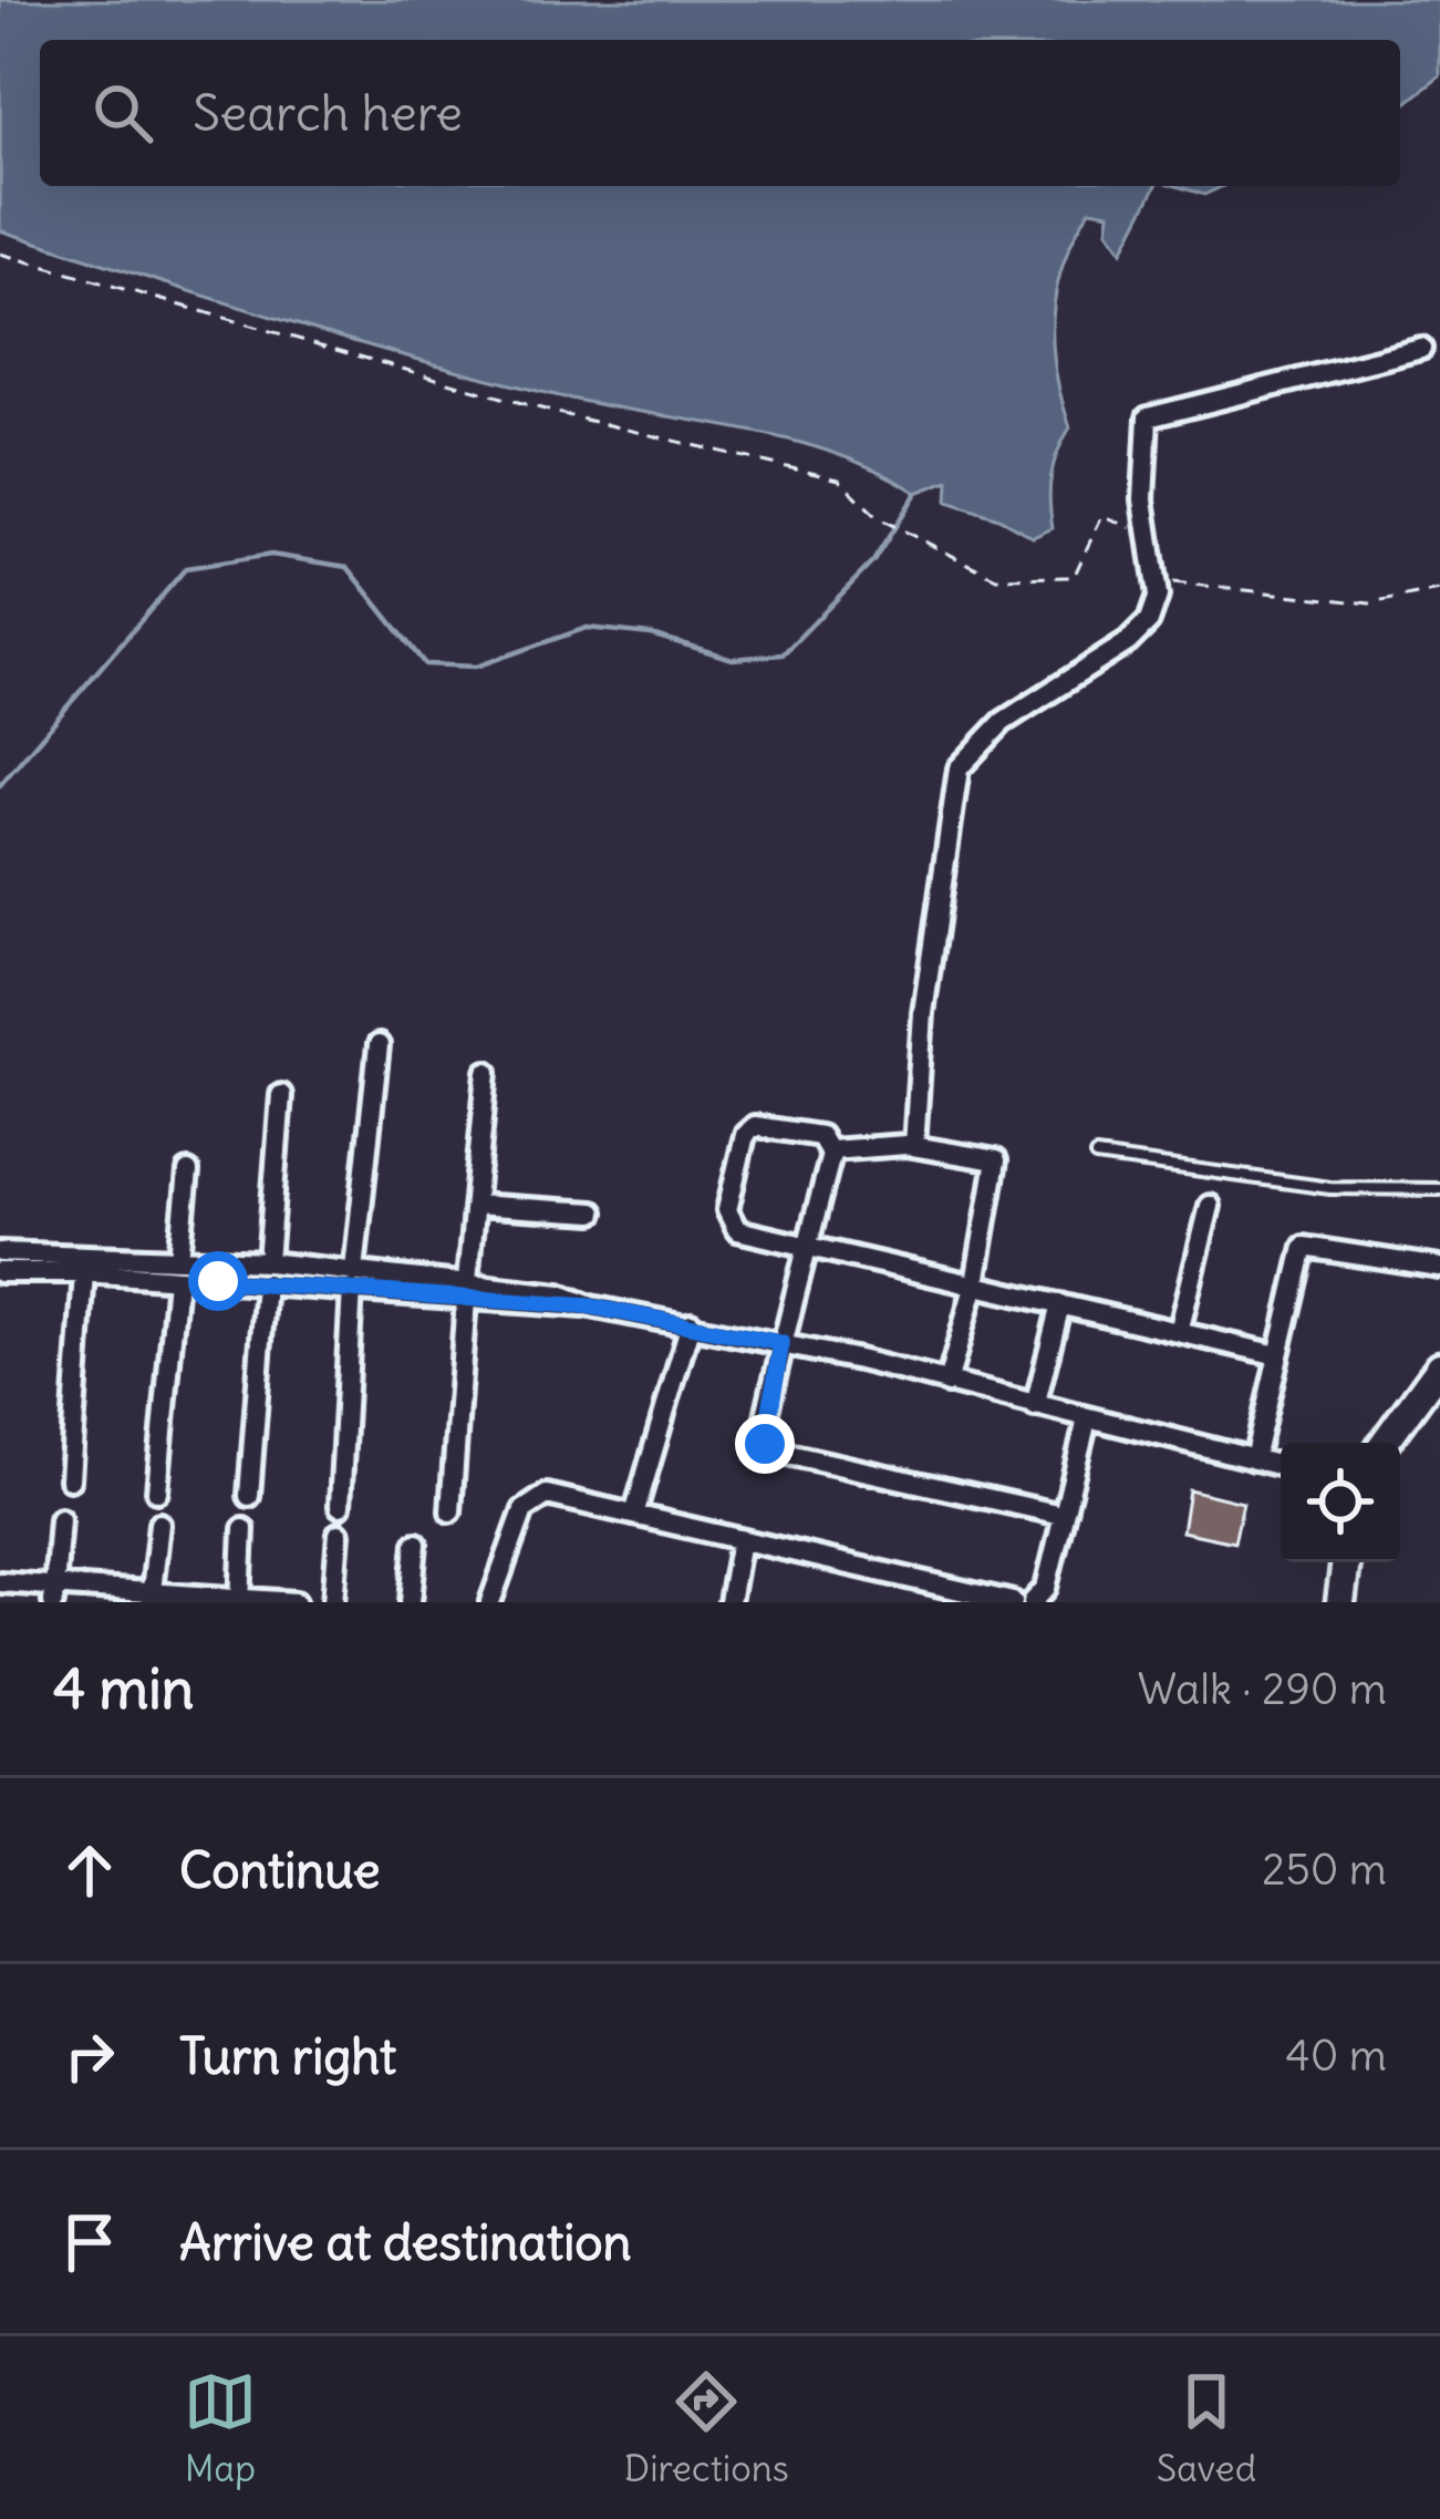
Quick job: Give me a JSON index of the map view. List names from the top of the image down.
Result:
{
  "page": {
    "search": "Search here",
    "heading": ["4 min", "Walk · 290 m"],
    "list": [
      ["Continue", "250 m"],
      ["Turn right", "40 m"],
      "Arrive at destination"
    ],
    "nav": ["Map", "Directions", "Saved"]
  }
}
